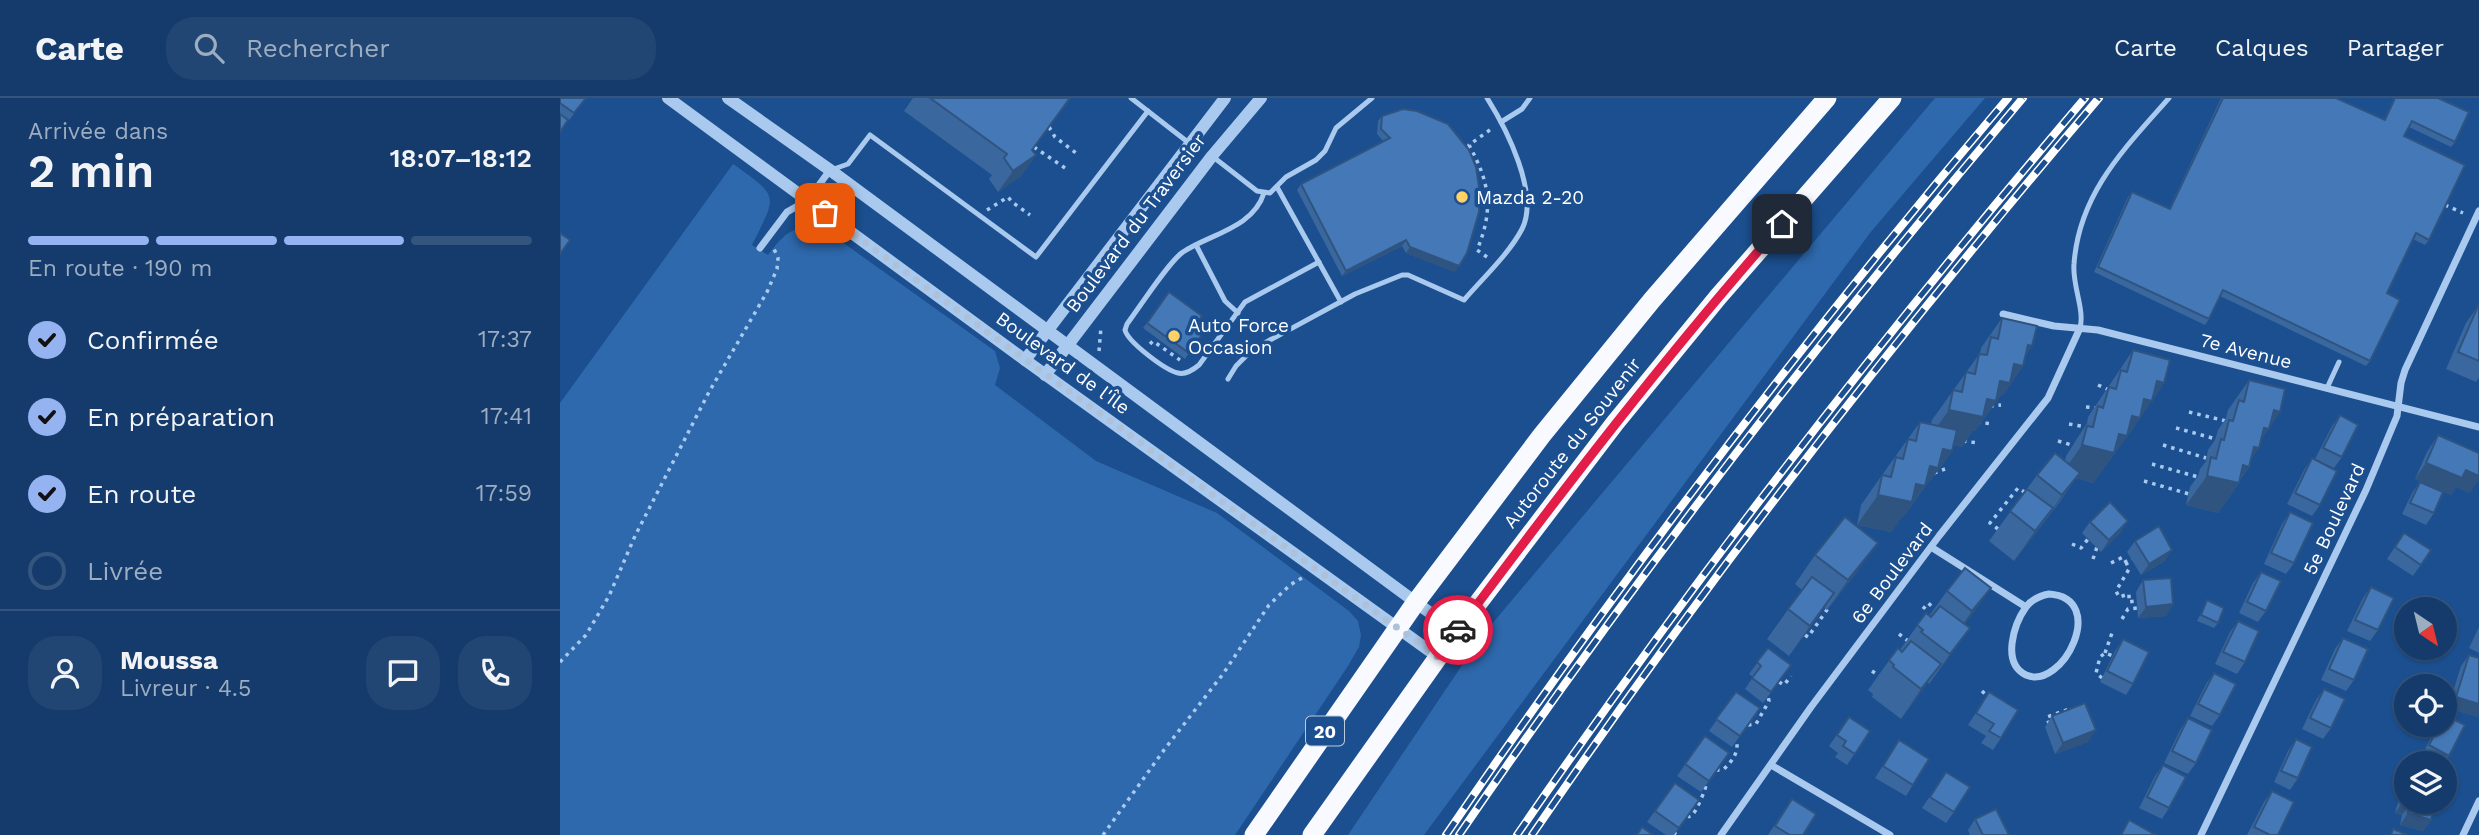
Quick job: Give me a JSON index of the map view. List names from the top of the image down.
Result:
{
  "streets": {
    "highway": ["Autoroute du Souvenir", "20"],
    "street": [
      "Boulevard du Traversier",
      "7e Avenue",
      "Boulevard de l'Île",
      "5e Boulevard",
      "6e Boulevard"
    ]
  },
  "crossings": [
    ["Boulevard du Traversier", "Boulevard de l'Île"],
    ["7e Avenue", "5e Boulevard"],
    ["7e Avenue", "6e Boulevard"],
    ["Boulevard de l'Île", "Autoroute du Souvenir"]
  ],
  "places": ["Mazda 2-20", "Auto Force Occasion"],
  "north": "bottom right",
  "page": {
    "header": "Carte",
    "search": "Rechercher",
    "nav": ["Carte", "Calques", "Partager"],
    "heading": ["2 min", "Arrivée dans", "18:07–18:12"],
    "panel": ["Moussa", "Livreur · 4.5"],
    "bar": "En route · 190 m",
    "list": [
      ["Confirmée", "17:37"],
      ["En préparation", "17:41"],
      ["En route", "17:59"],
      "Livrée"
    ]
  }
}
